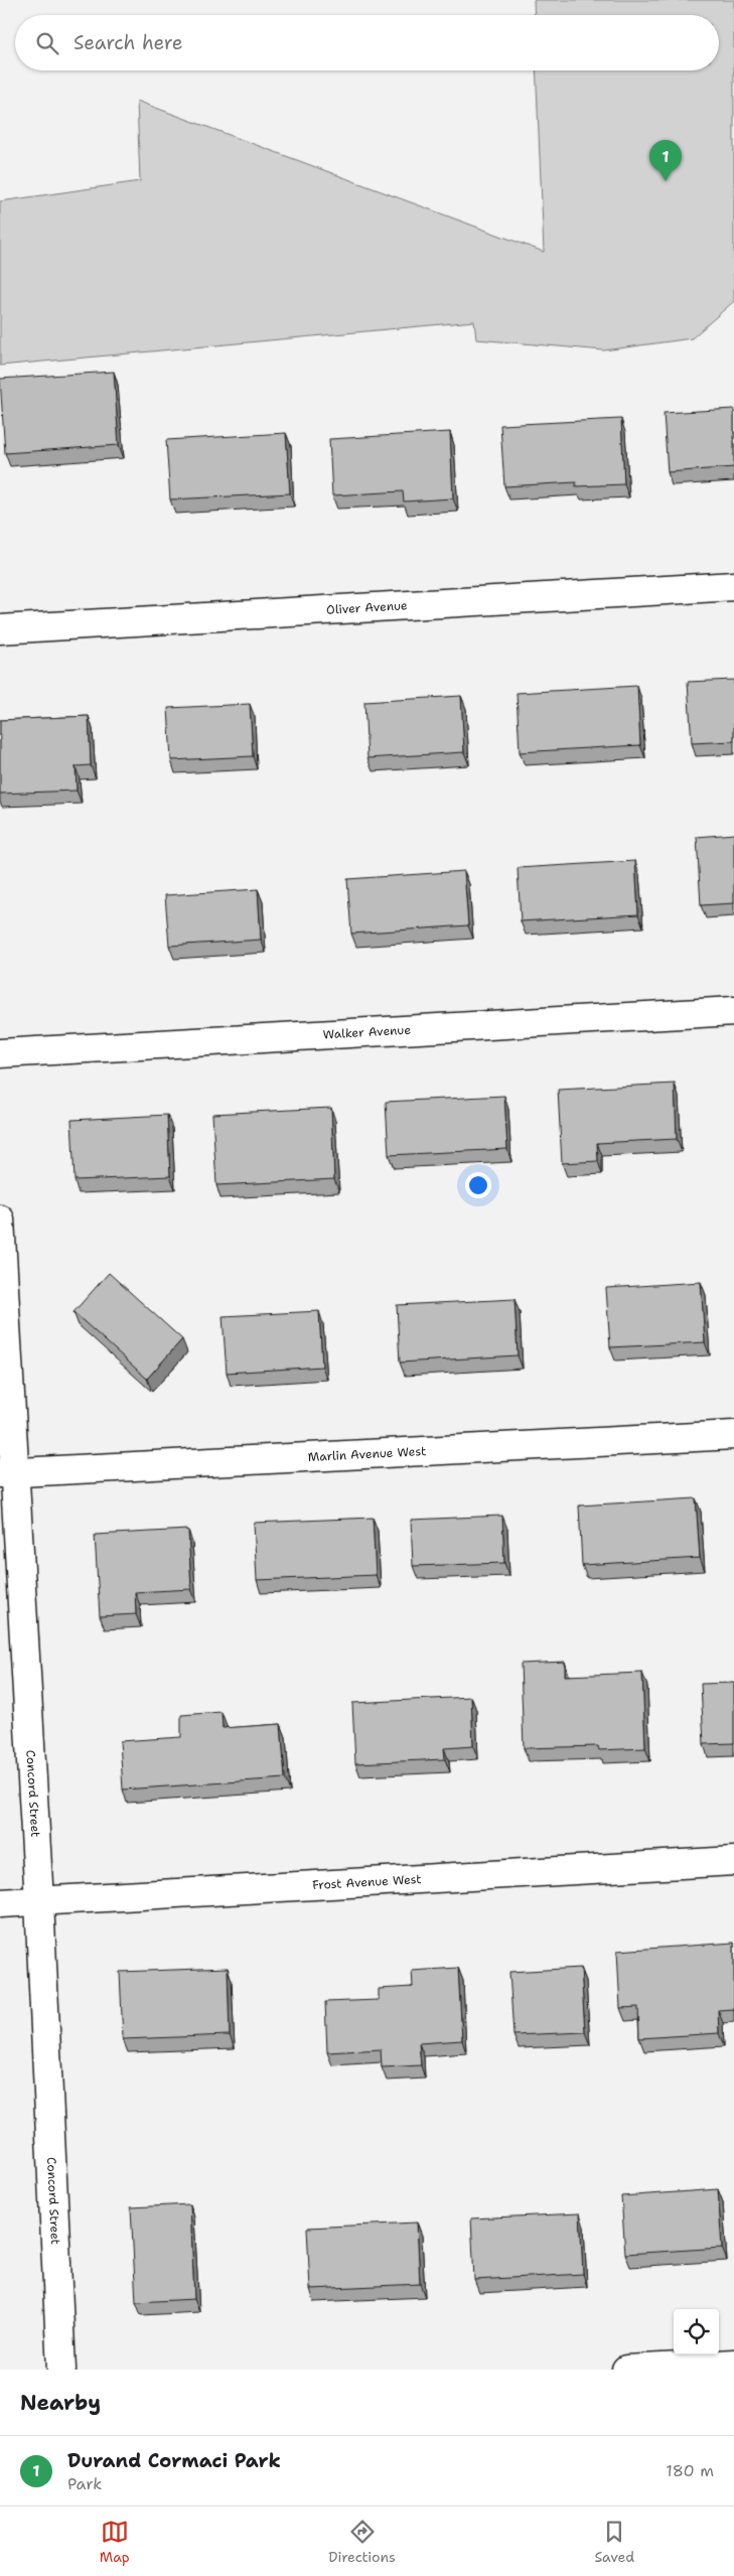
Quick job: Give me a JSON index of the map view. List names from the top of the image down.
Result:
{
  "streets": {
    "street": [
      "Oliver Avenue",
      "Walker Avenue",
      "Marlin Avenue West",
      "Concord Street",
      "Frost Avenue West"
    ]
  },
  "crossings": [
    ["Marlin Avenue West", "Concord Street"],
    ["Concord Street", "Frost Avenue West"]
  ],
  "page": {
    "search": "Search here",
    "pins": "1",
    "heading": "Nearby",
    "list": [
      {
        "mark": "1",
        "name": "Durand Cormaci Park",
        "note": "Park",
        "value": "180 m"
      }
    ],
    "nav": ["Map", "Directions", "Saved"]
  }
}
